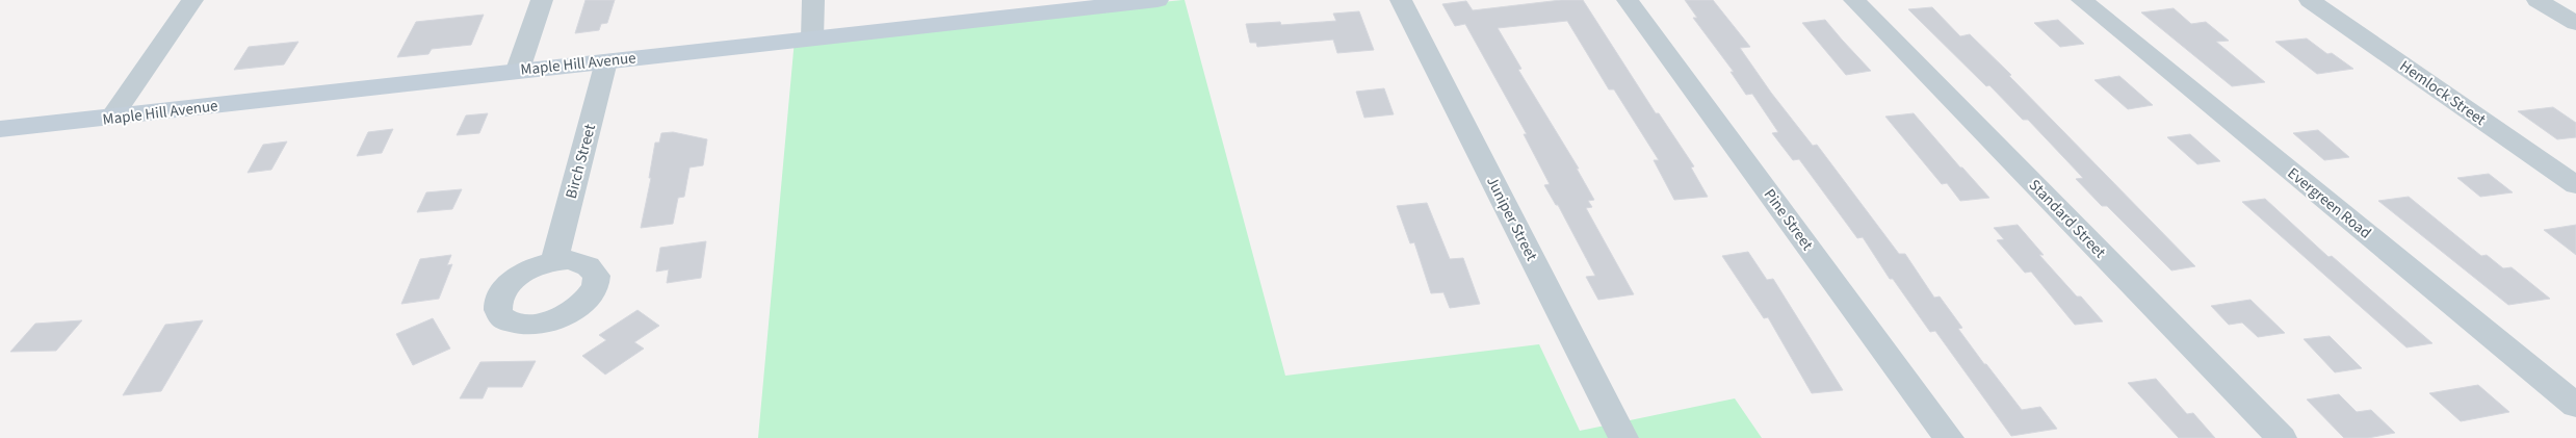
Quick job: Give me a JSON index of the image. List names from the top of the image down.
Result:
{
  "streets": {
    "street": [
      "Maple Hill Avenue",
      "Hemlock Street",
      "Birch Street",
      "Evergreen Road",
      "Juniper Street",
      "Standard Street",
      "Pine Street"
    ]
  },
  "crossings": [
    ["Maple Hill Avenue", "Birch Street"]
  ]
}
